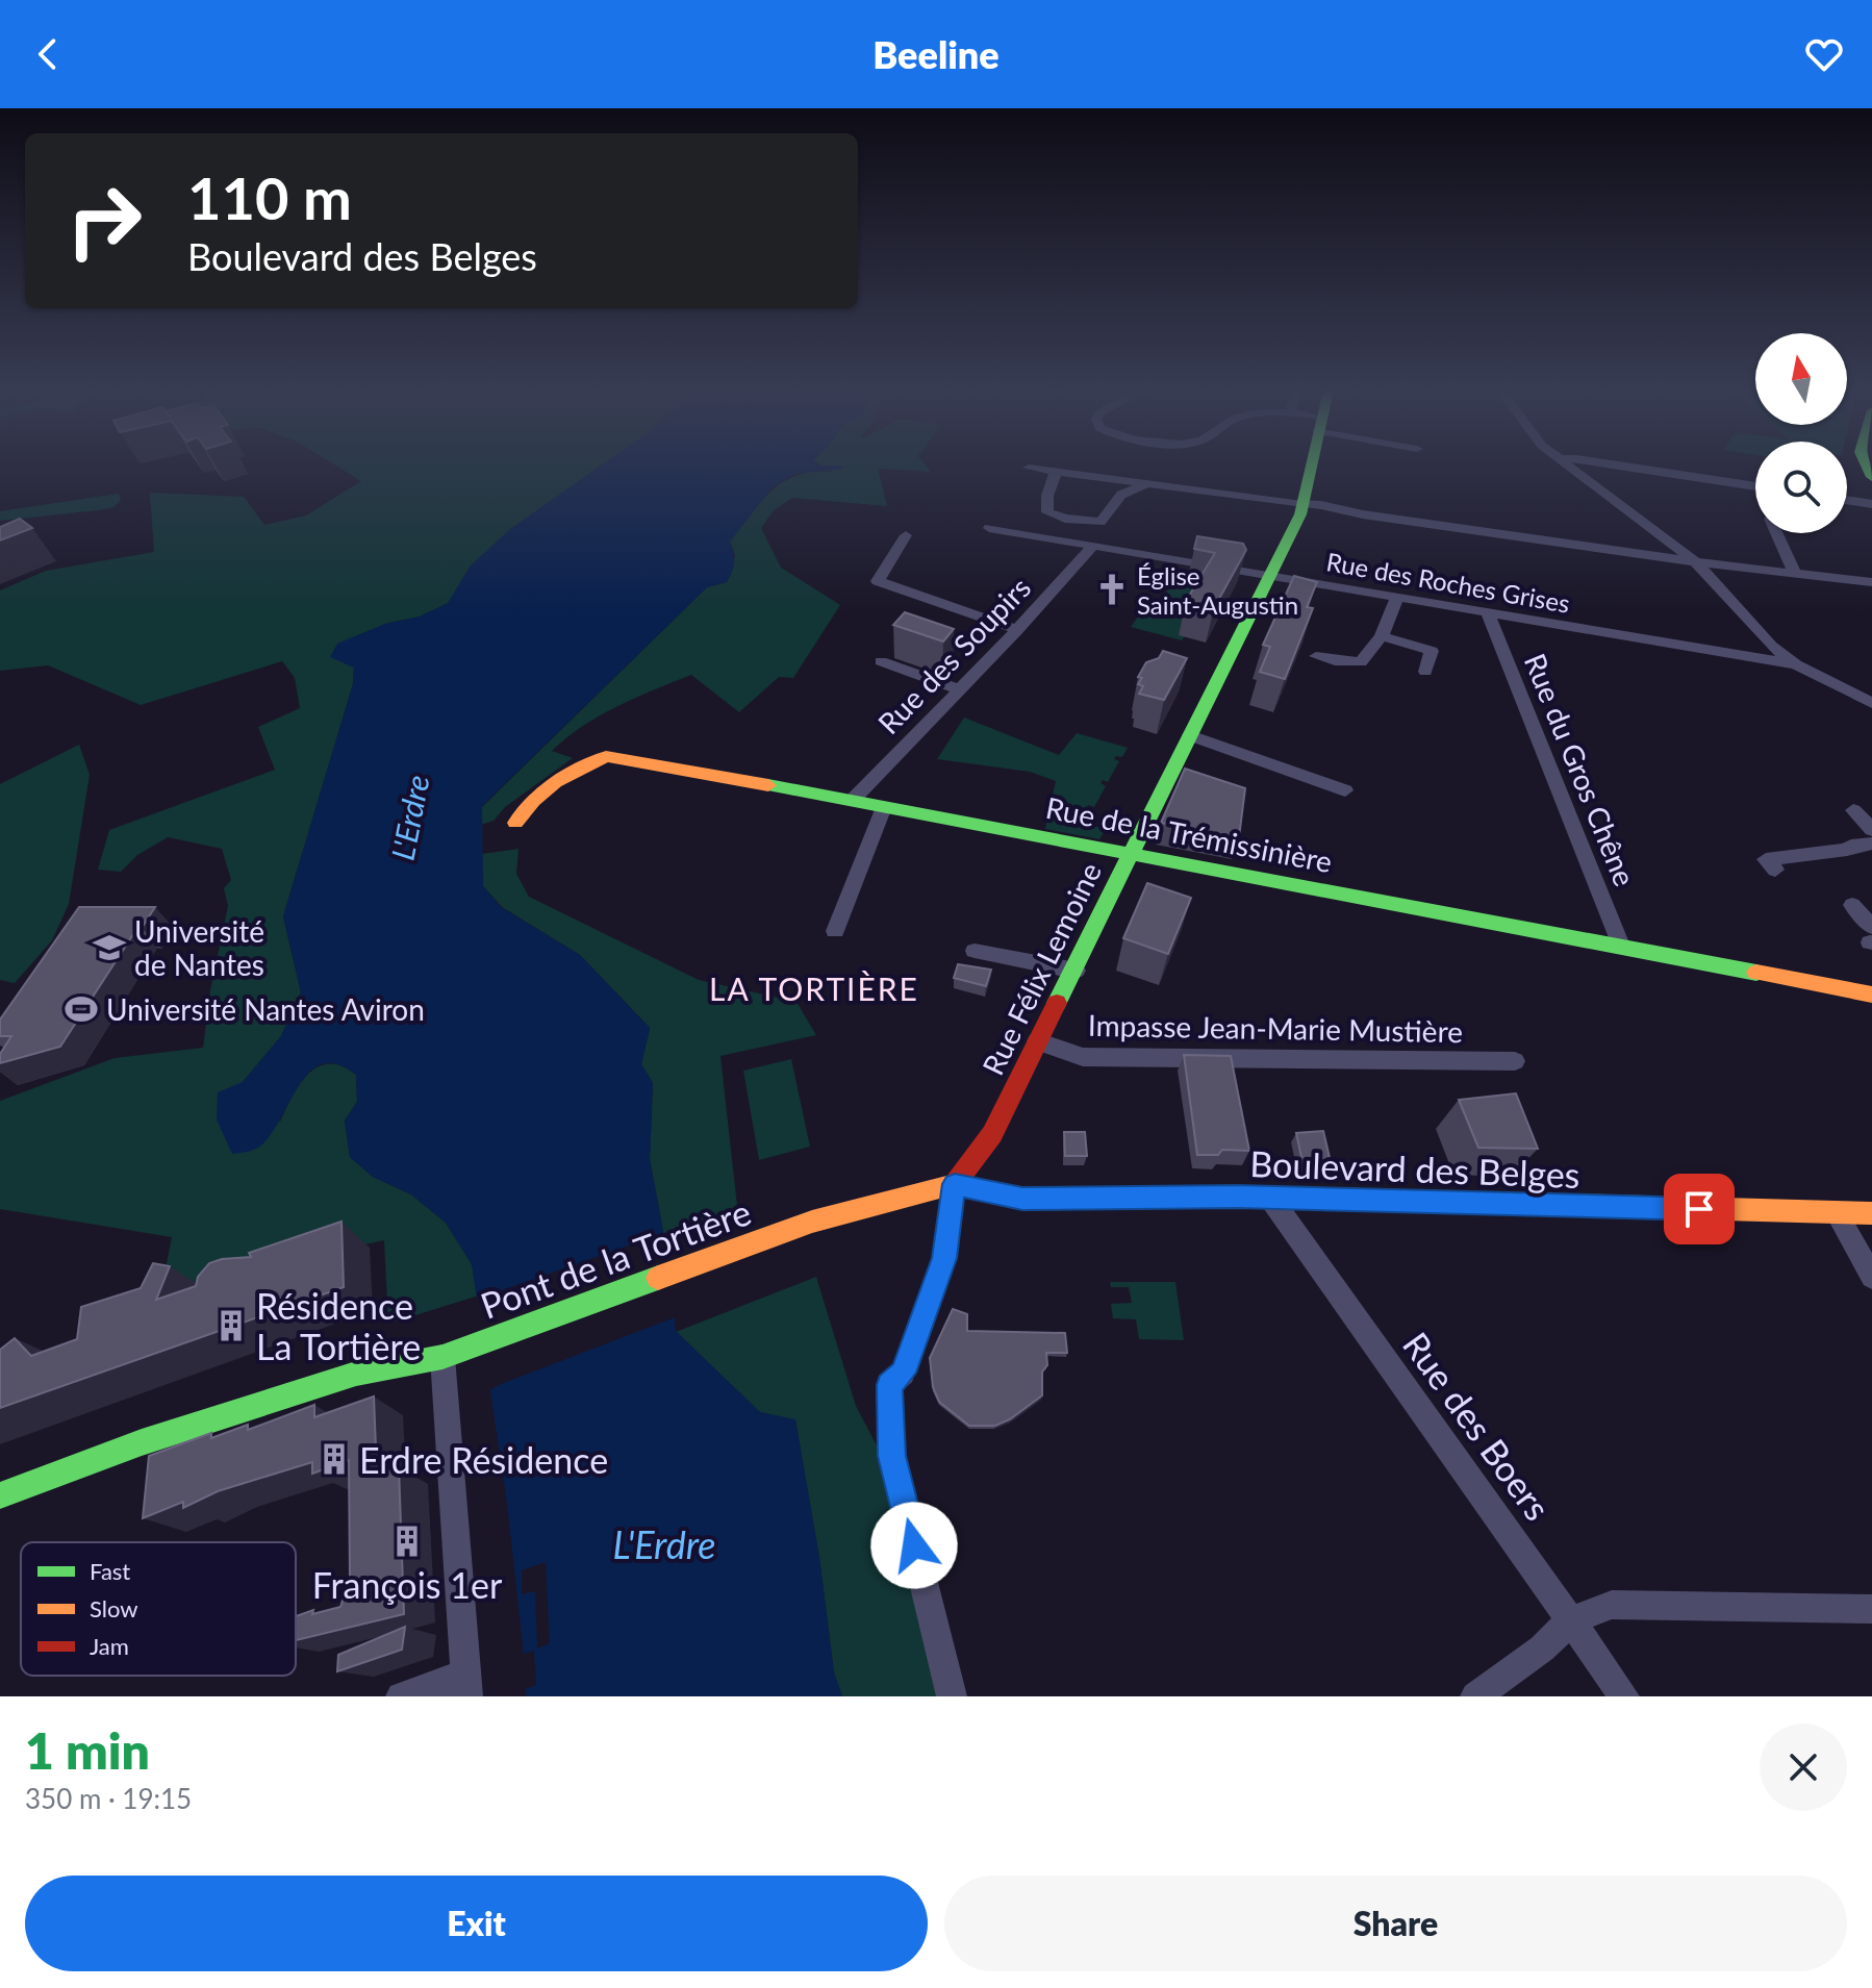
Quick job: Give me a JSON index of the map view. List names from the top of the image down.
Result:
{
  "streets": {
    "street": [
      "Rue des Roches Grises",
      "Rue des Soupirs",
      "Rue du Gros Chêne",
      "Rue de la Trémissinière",
      "Rue Félix Lemoine",
      "Impasse Jean-Marie Mustière",
      "Boulevard des Belges",
      "Pont de la Tortière",
      "Rue des Boers"
    ]
  },
  "crossings": [
    ["Rue des Roches Grises", "Rue des Soupirs"],
    ["Rue des Roches Grises", "Rue du Gros Chêne"],
    ["Rue des Roches Grises", "Rue Félix Lemoine"],
    ["Rue des Soupirs", "Rue de la Trémissinière"],
    ["Rue du Gros Chêne", "Rue de la Trémissinière"],
    ["Rue de la Trémissinière", "Rue Félix Lemoine"],
    ["Rue Félix Lemoine", "Impasse Jean-Marie Mustière"],
    ["Rue Félix Lemoine", "Boulevard des Belges"],
    ["Boulevard des Belges", "Pont de la Tortière"],
    ["Boulevard des Belges", "Rue des Boers"]
  ],
  "districts": ["LA TORTIÈRE"],
  "water": ["L'Erdre"],
  "places": {
    "church": ["Église Saint-Augustin"],
    "school or university": ["Université de Nantes"],
    "sports": ["Université Nantes Aviron"],
    "building": ["Résidence La Tortière", "Erdre Résidence", "François 1er"]
  },
  "legend": ["Fast", "Slow", "Jam"],
  "north": "top",
  "page": {
    "header": "Beeline",
    "turn": ["110 m", "Boulevard des Belges"],
    "heading": ["1 min", "350 m · 19:15"],
    "buttons": ["Exit", "Share"]
  }
}
